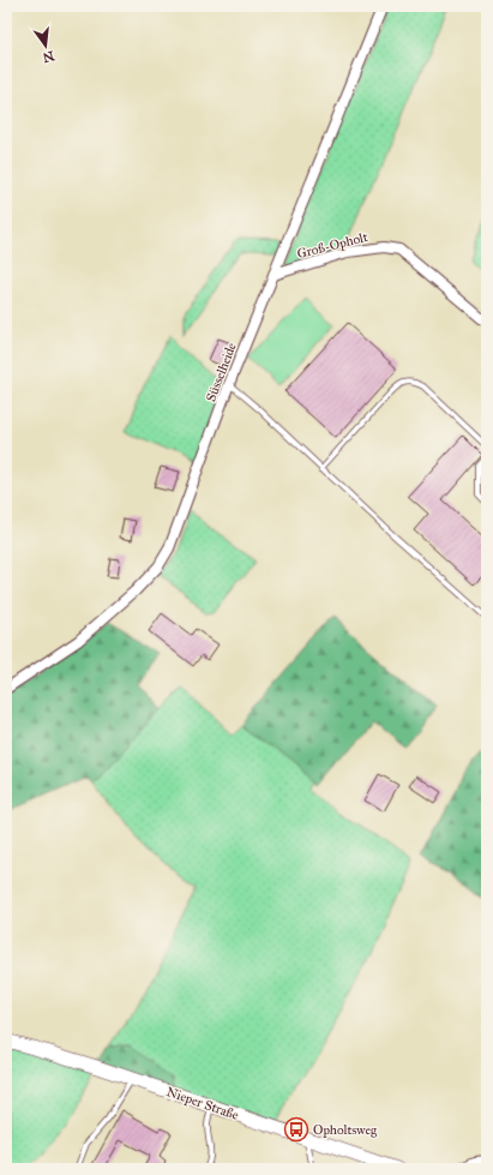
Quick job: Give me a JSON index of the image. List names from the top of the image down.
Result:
{
  "streets": {
    "street": ["Groß-Opholt", "Süsselheide", "Nieper Straße"]
  },
  "crossings": [
    ["Groß-Opholt", "Süsselheide"]
  ],
  "places": {
    "bus stop": ["Opholtsweg"]
  },
  "north": "bottom"
}
